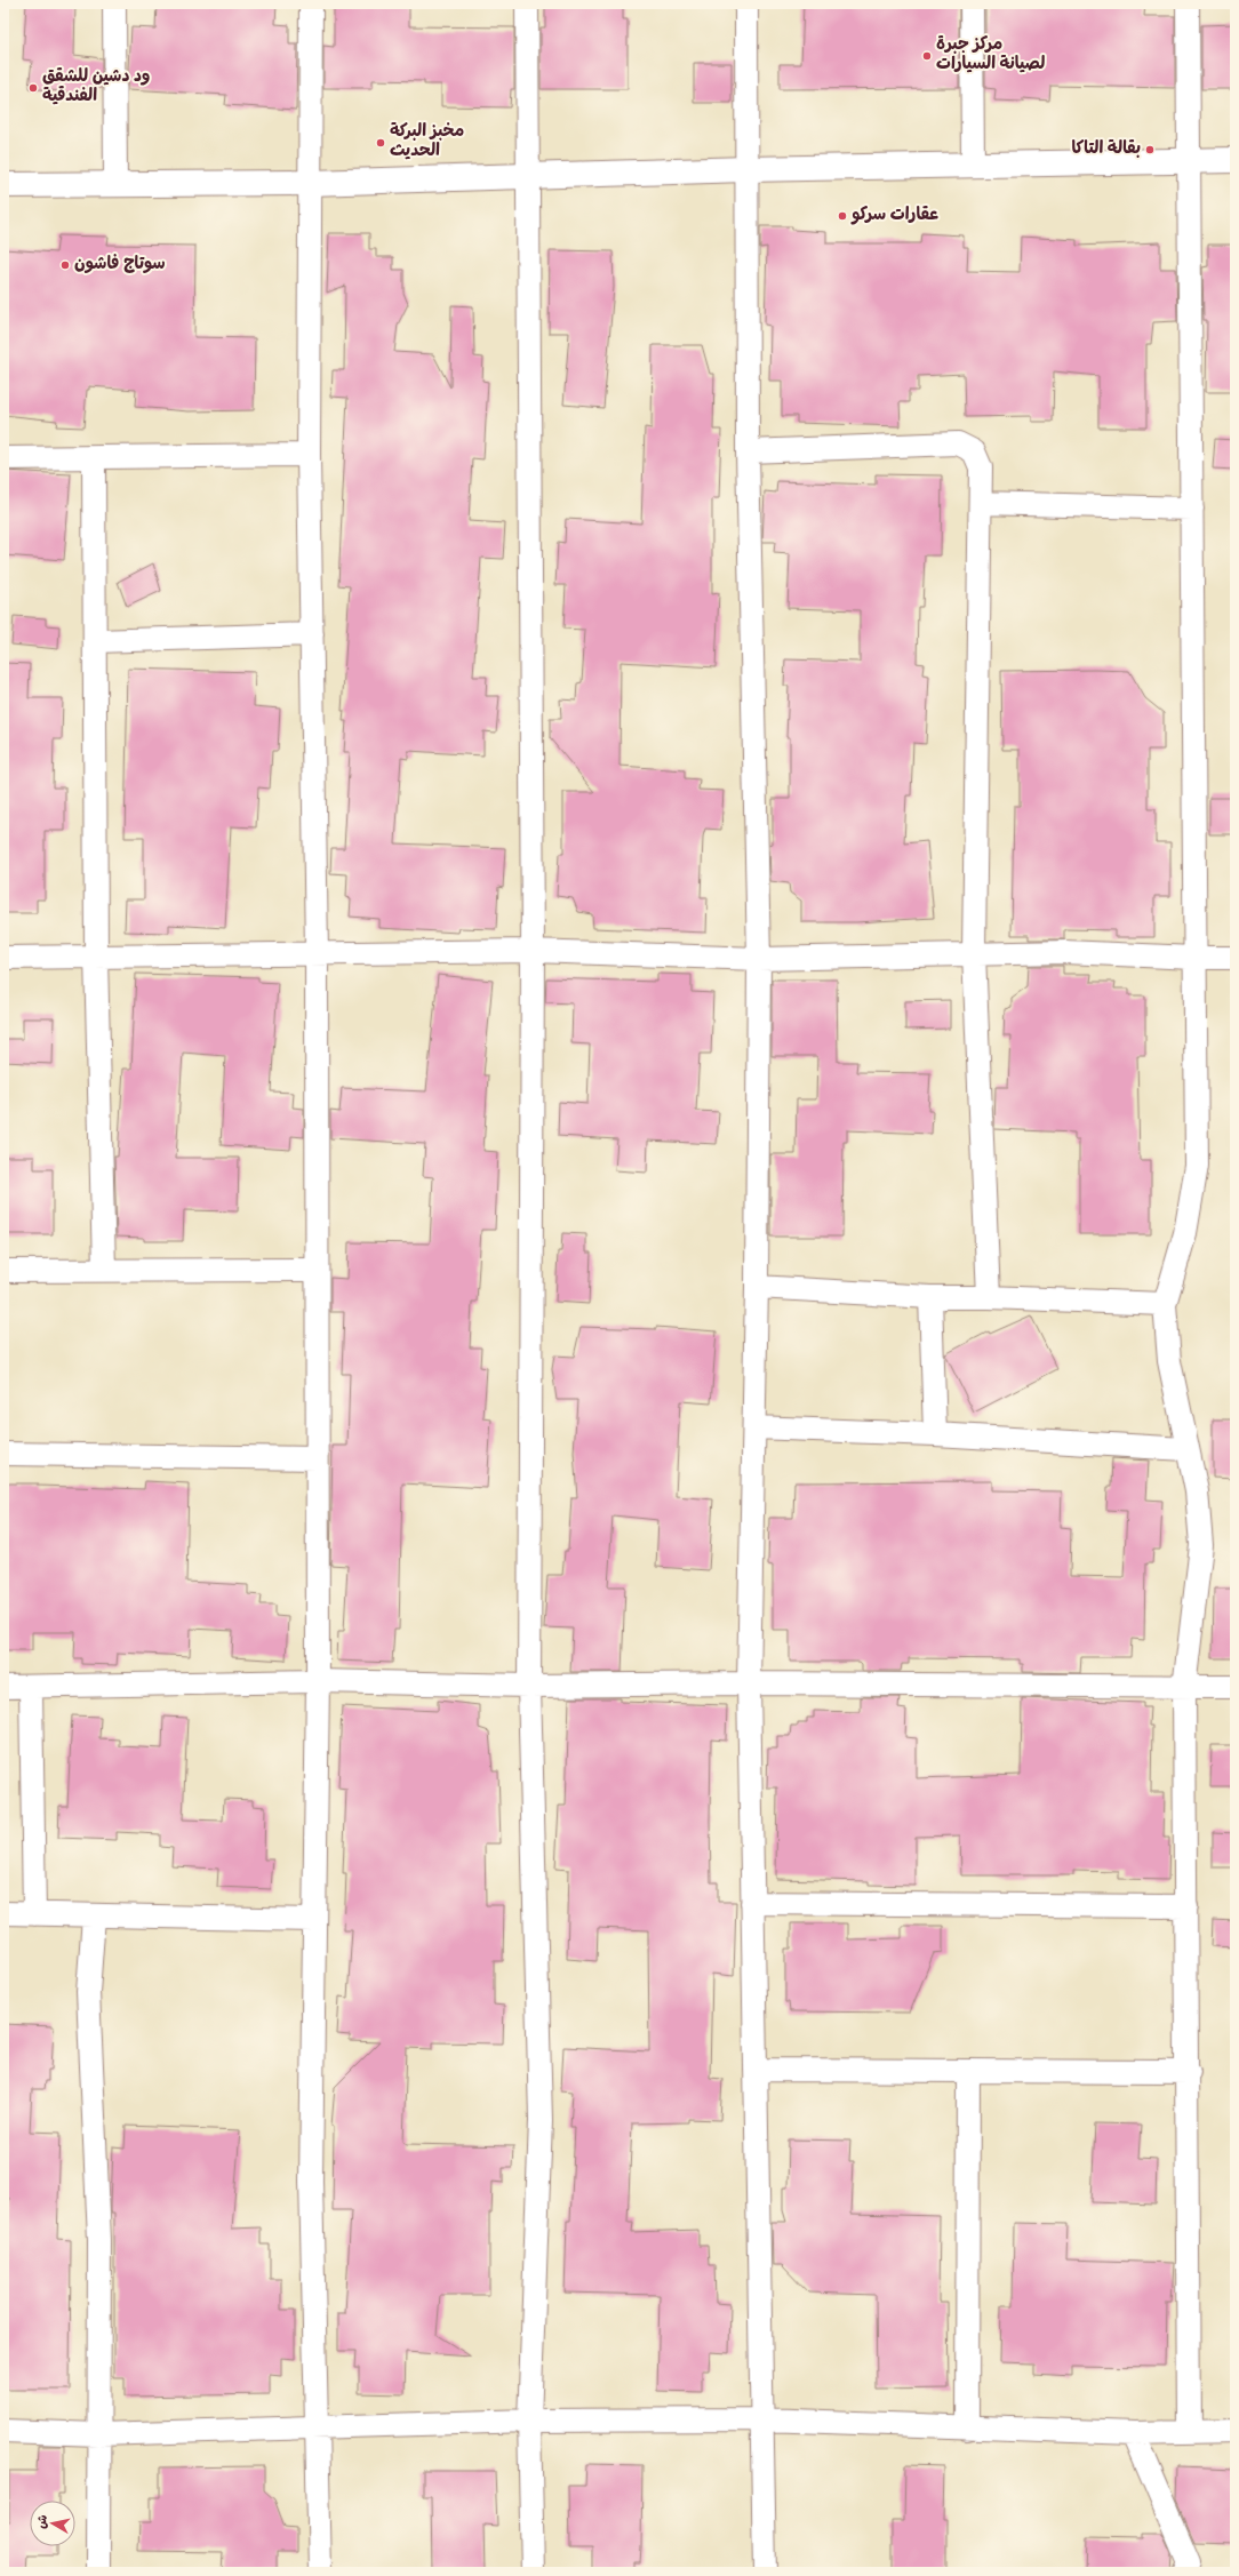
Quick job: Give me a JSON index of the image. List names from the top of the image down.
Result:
{
  "places": [
    "مركز جبرة لصيانة السيارات",
    "ود دشين للشقق الفندقية",
    "مخبز البركة الحديث",
    "بقالة التاكا",
    "عقارات سركو",
    "سوتاج فاشون"
  ],
  "north": "left"
}
